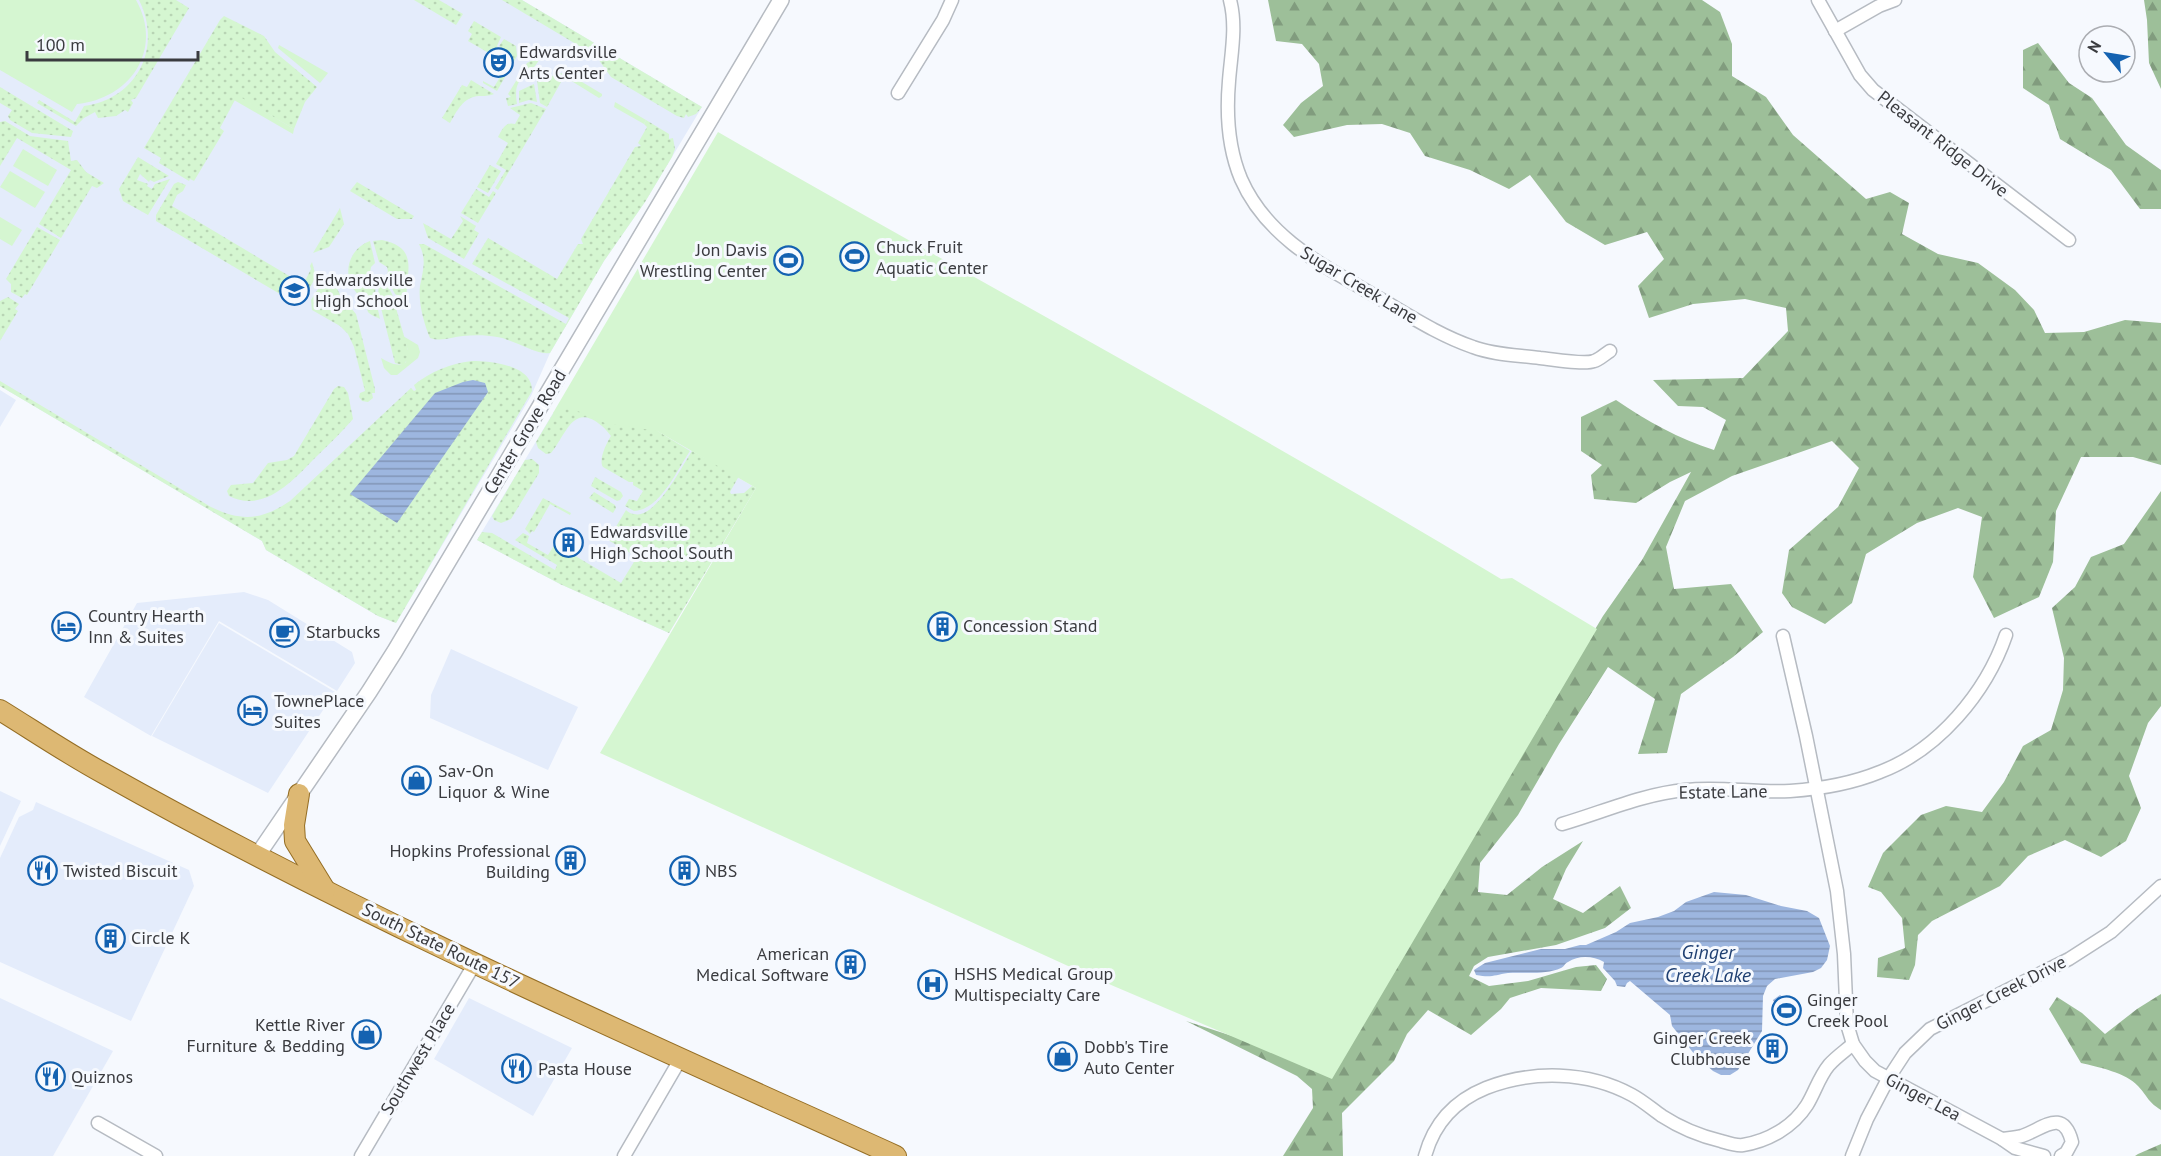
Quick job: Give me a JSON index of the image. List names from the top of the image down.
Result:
{
  "streets": {
    "main road": ["South State Route 157"],
    "street": [
      "Pleasant Ridge Drive",
      "Sugar Creek Lane",
      "Center Grove Road",
      "Estate Lane",
      "Ginger Creek Drive",
      "Southwest Place",
      "Ginger Lea"
    ]
  },
  "crossings": [
    ["Center Grove Road", "South State Route 157"],
    ["South State Route 157", "Southwest Place"],
    ["Ginger Creek Drive", "Ginger Lea"]
  ],
  "water": ["Ginger Creek Lake"],
  "places": {
    "theatre": ["Edwardsville Arts Center"],
    "sports": ["Chuck Fruit Aquatic Center", "Jon Davis Wrestling Center", "Ginger Creek Pool"],
    "school or university": ["Edwardsville High School"],
    "building": [
      "Edwardsville High School South",
      "Concession Stand",
      "Hopkins Professional Building",
      "NBS",
      "Circle K",
      "American Medical Software",
      "Ginger Creek Clubhouse"
    ],
    "hotel": ["Country Hearth Inn & Suites", "TownePlace Suites"],
    "cafe": ["Starbucks"],
    "shop": ["Sav-On Liquor & Wine", "Kettle River Furniture & Bedding", "Dobb's Tire Auto Center"],
    "restaurant": ["Twisted Biscuit", "Pasta House", "Quiznos"],
    "hospital": ["HSHS Medical Group Multispecialty Care"]
  },
  "scale_bar": "100 m",
  "north": "top left"
}
